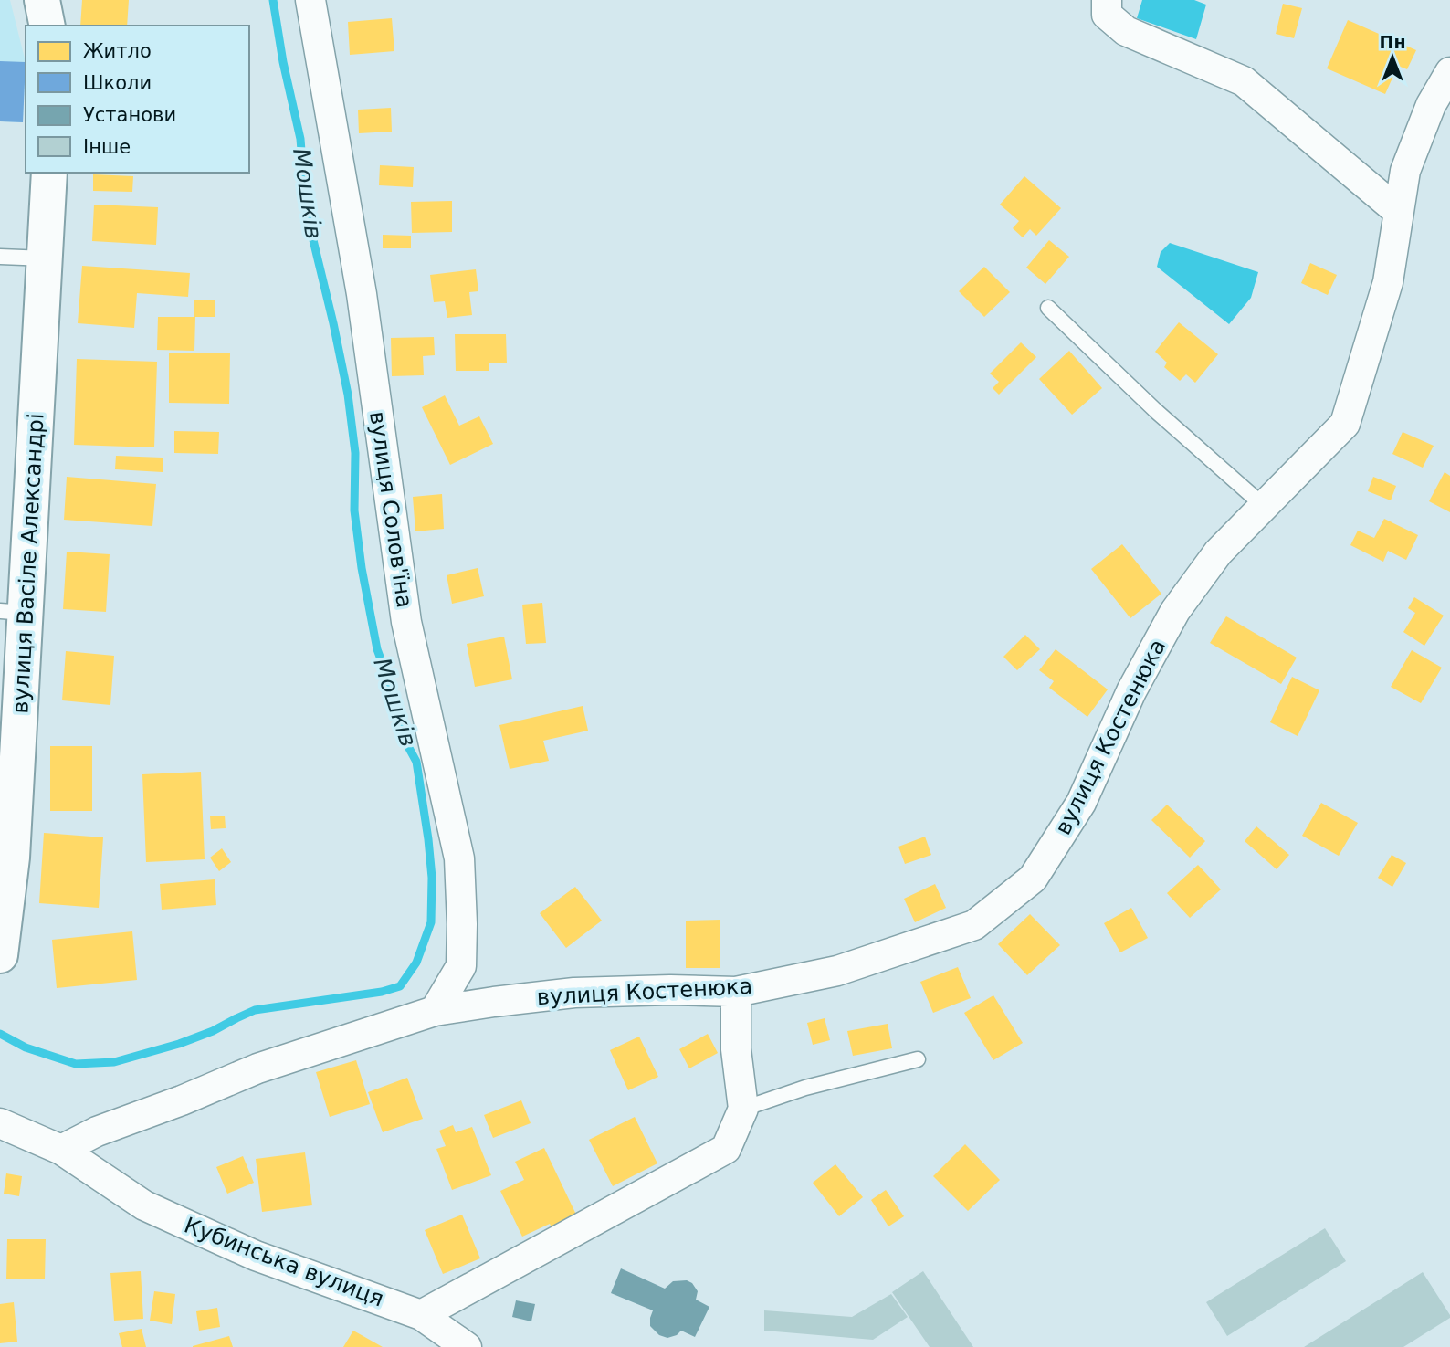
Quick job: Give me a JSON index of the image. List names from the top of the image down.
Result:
{
  "streets": {
    "main road": ["вулиця Васіле Александрі"],
    "street": ["вулиця Солов'їна", "вулиця Костенюка", "Кубинська вулиця"]
  },
  "crossings": [
    ["вулиця Солов'їна", "вулиця Костенюка"],
    ["вулиця Костенюка", "Кубинська вулиця"]
  ],
  "water": ["Мошків"],
  "legend": [
    "Житло",
    "Школи",
    "Установи",
    "Інше"
  ],
  "north": "top"
}
